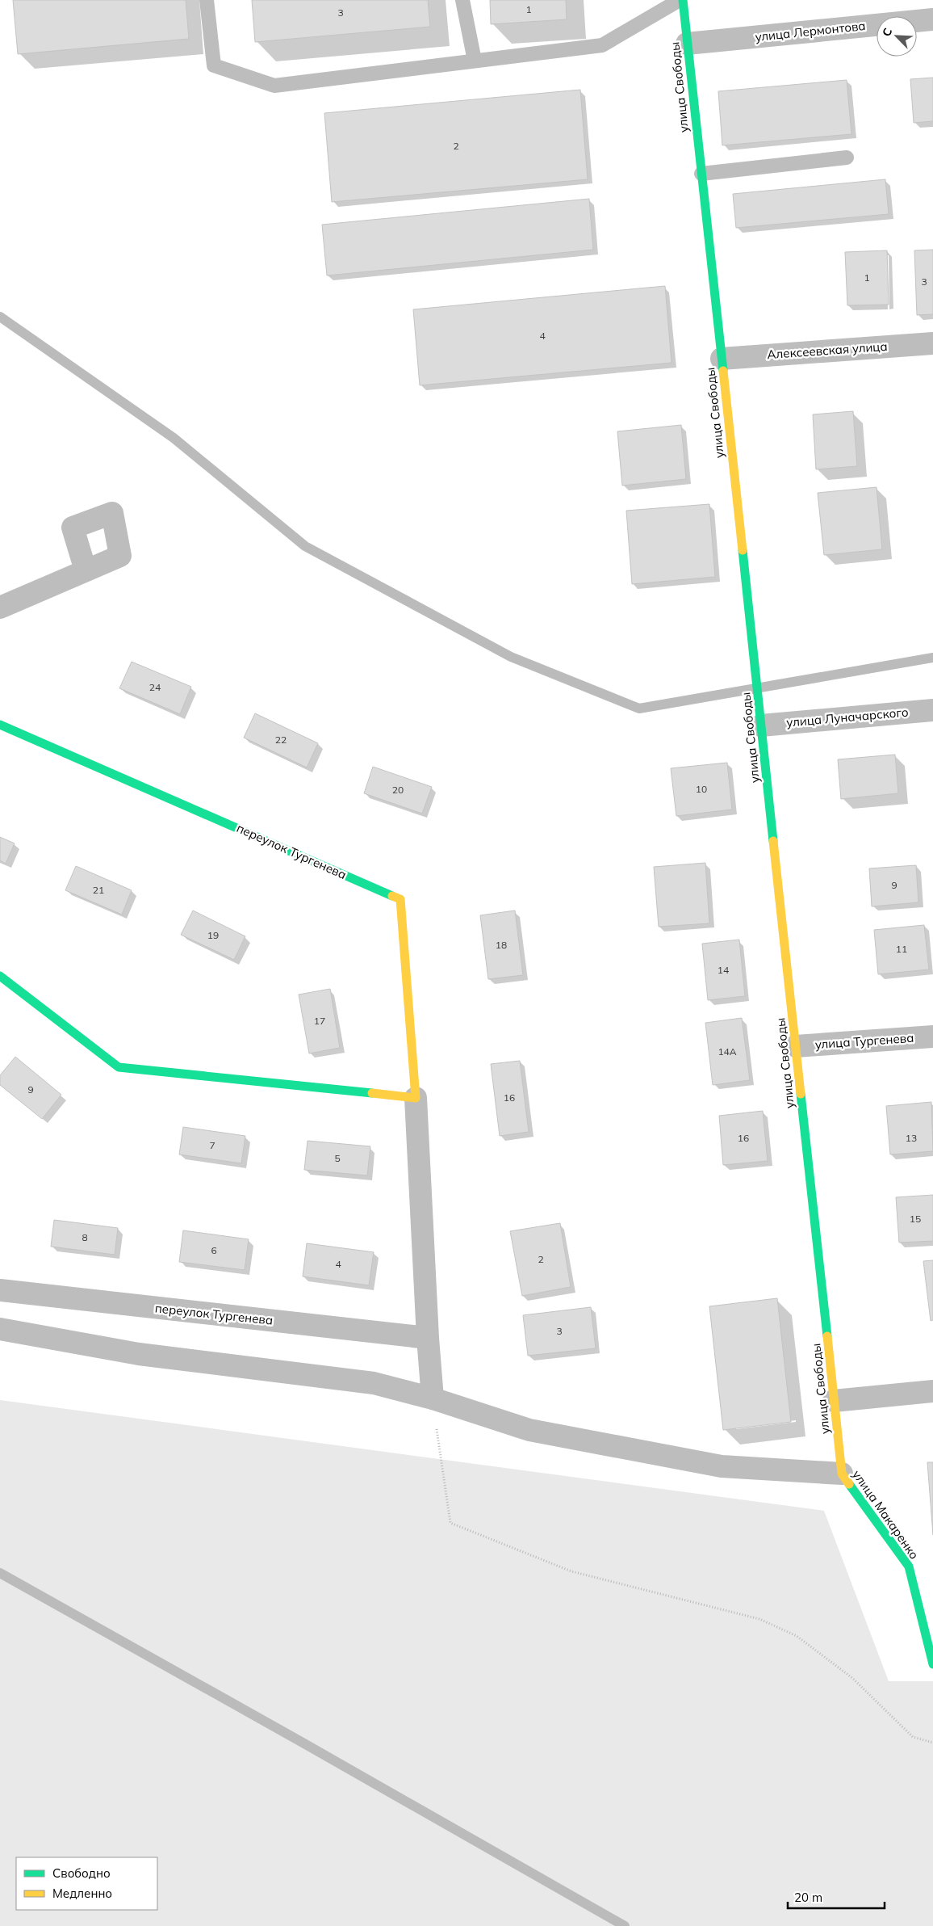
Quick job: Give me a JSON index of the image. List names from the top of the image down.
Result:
{
  "streets": {
    "street": [
      "улица Лермонтова",
      "улица Свободы",
      "Алексеевская улица",
      "улица Луначарского",
      "переулок Тургенева",
      "улица Тургенева",
      "улица Макаренко"
    ]
  },
  "crossings": [
    ["улица Лермонтова", "улица Свободы"],
    ["улица Свободы", "Алексеевская улица"],
    ["улица Свободы", "улица Луначарского"],
    ["улица Свободы", "улица Тургенева"],
    ["улица Свободы", "улица Макаренко"]
  ],
  "house_numbers": [
    "1",
    "3",
    "2",
    "1",
    "3",
    "4",
    "24",
    "22",
    "10",
    "20",
    "9",
    "21",
    "19",
    "18",
    "11",
    "14",
    "17",
    "14А",
    "9",
    "16",
    "16",
    "13",
    "7",
    "5",
    "15",
    "8",
    "6",
    "2",
    "4",
    "3"
  ],
  "legend": ["Свободно", "Медленно"],
  "scale_bar": "20 m",
  "north": "top left"
}
